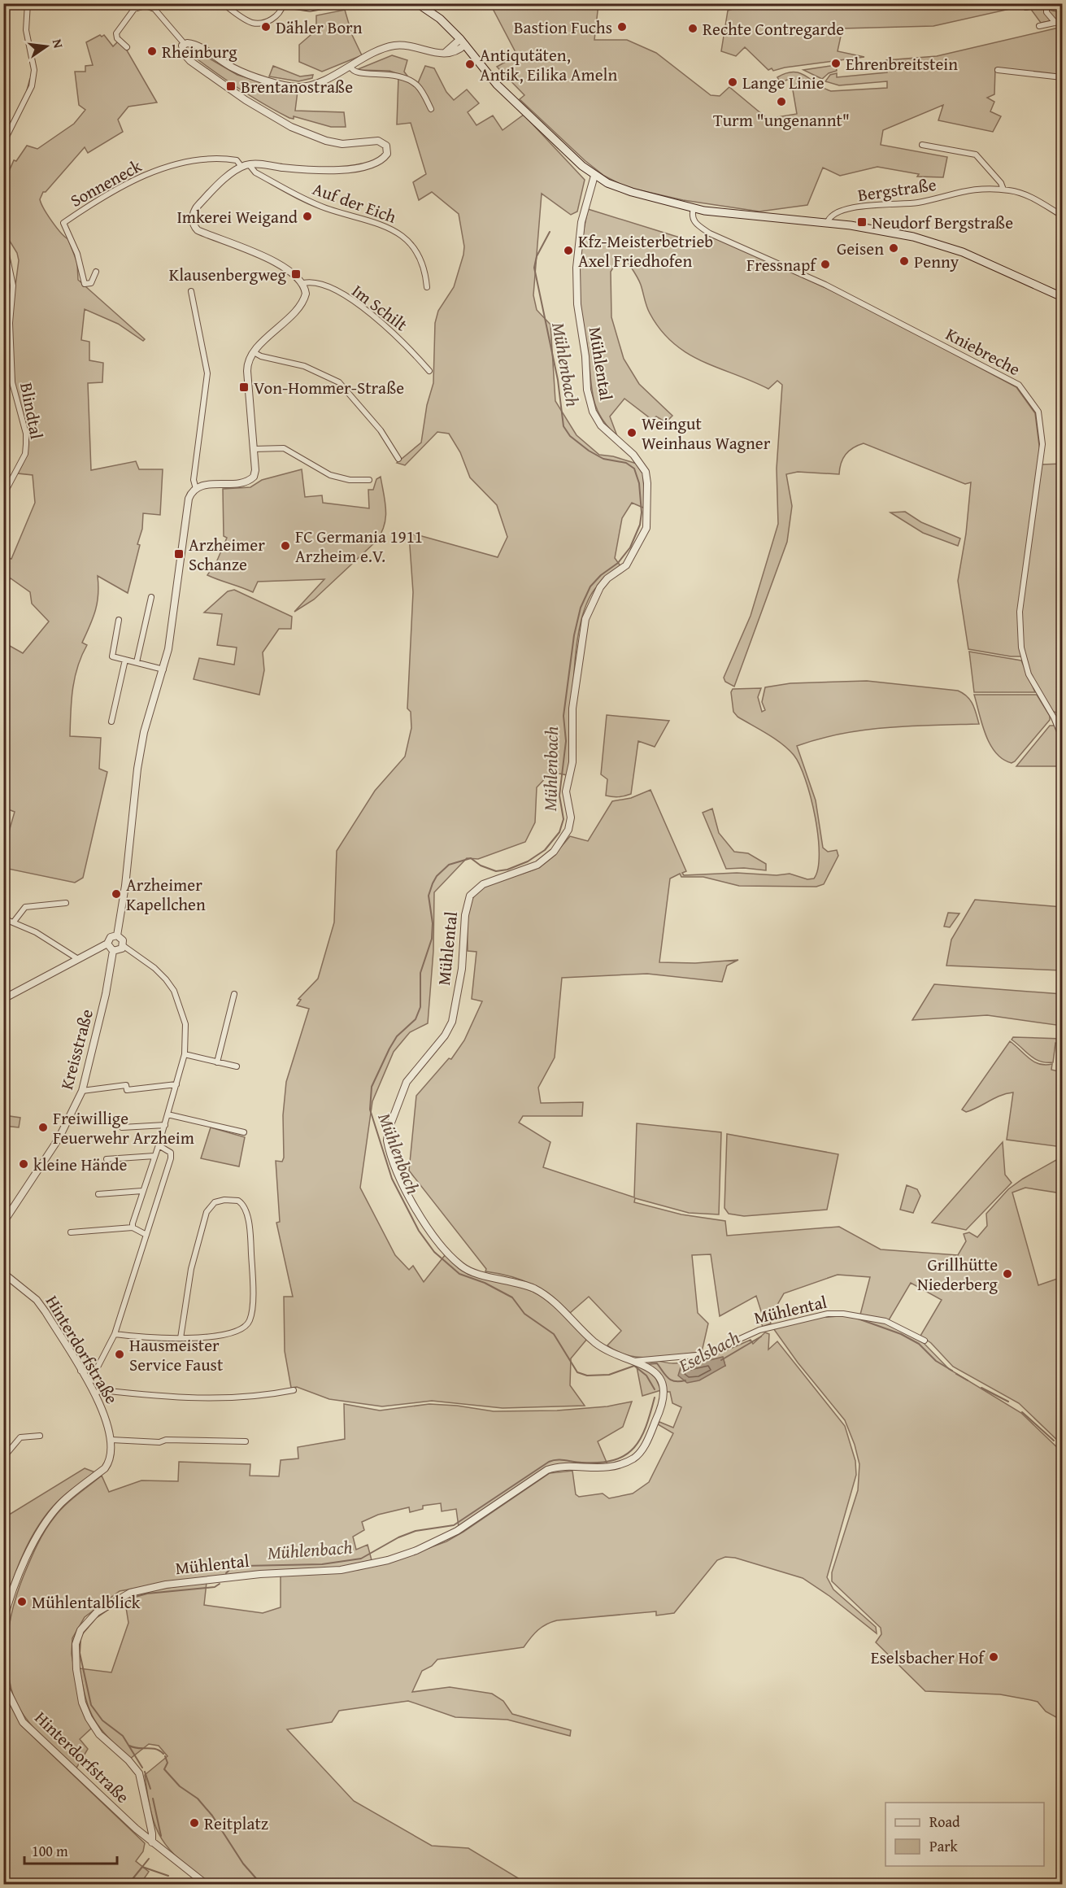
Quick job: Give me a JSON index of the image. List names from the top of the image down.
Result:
{
  "streets": {
    "street": [
      "Sonneneck",
      "Bergstraße",
      "Auf der Eich",
      "Im Schilt",
      "Kniebreche",
      "Mühlental",
      "Blindtal",
      "Kreisstraße",
      "Hinterdorfstraße"
    ]
  },
  "crossings": [
    ["Mühlental", "Hinterdorfstraße"]
  ],
  "water": ["Mühlenbach", "Eselsbach"],
  "places": {
    "other": [
      "Dähler Born",
      "Bastion Fuchs",
      "Rechte Contregarde",
      "Rheinburg",
      "Ehrenbreitstein",
      "Antiqutäten, Antik, Eilika Ameln",
      "Lange Linie",
      "Turm \"ungenannt\"",
      "Imkerei Weigand",
      "Geisen",
      "Kfz-Meisterbetrieb Axel Friedhofen",
      "Penny",
      "Fressnapf",
      "Weingut Weinhaus Wagner",
      "FC Germania 1911 Arzheim e.V.",
      "Arzheimer Kapellchen",
      "Freiwillige Feuerwehr Arzheim",
      "kleine Hände",
      "Grillhütte Niederberg",
      "Hausmeister Service Faust",
      "Mühlentalblick",
      "Eselsbacher Hof",
      "Reitplatz"
    ],
    "transit": [
      "Brentanostraße",
      "Neudorf Bergstraße",
      "Klausenbergweg",
      "Von-Hommer-Straße",
      "Arzheimer Schanze"
    ]
  },
  "legend": ["Road", "Park"],
  "scale_bar": "100 m",
  "north": "right"
}
